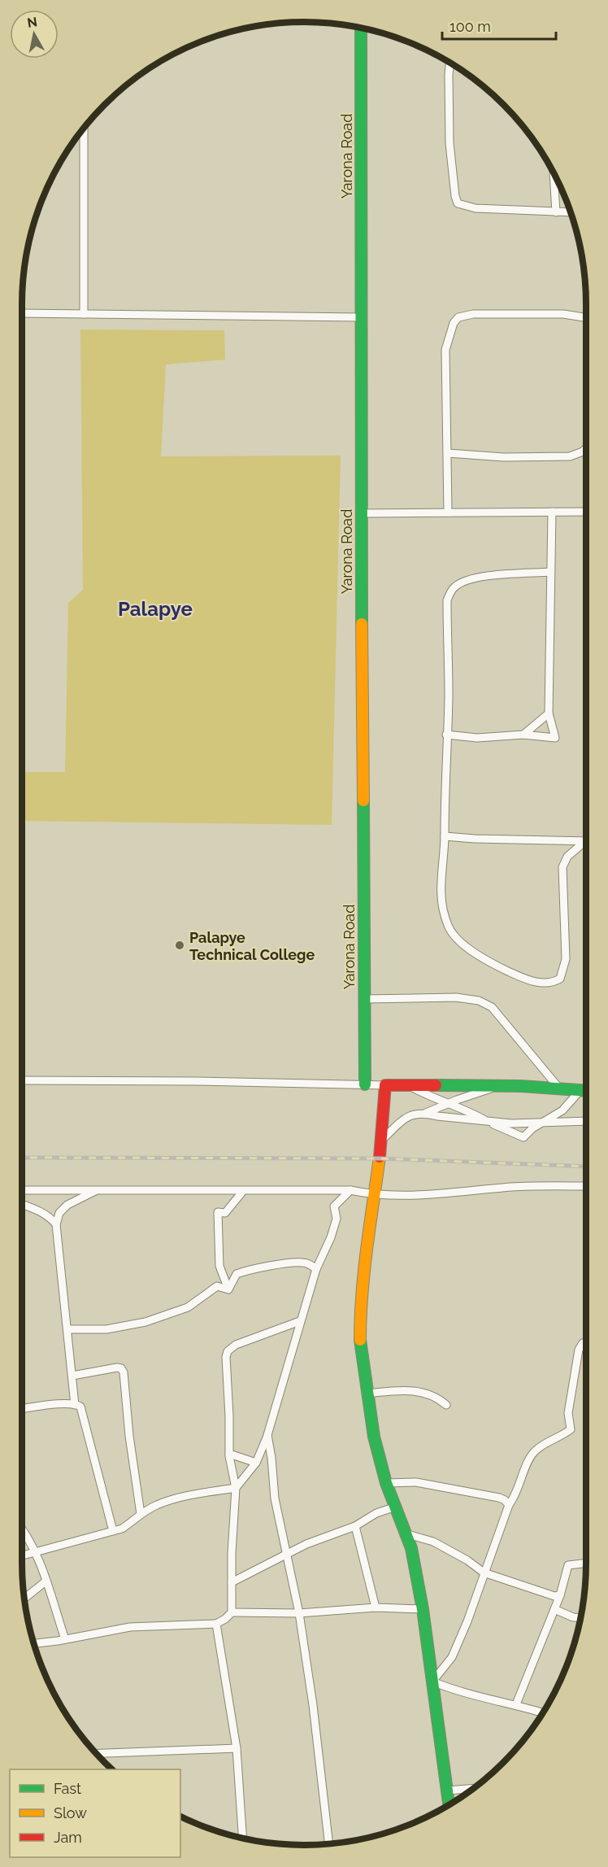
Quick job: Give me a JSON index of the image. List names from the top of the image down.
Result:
{
  "streets": {
    "street": ["Yarona Road"]
  },
  "districts": ["Palapye"],
  "places": ["Palapye Technical College"],
  "legend": ["Fast", "Slow", "Jam"],
  "scale_bar": "100 m",
  "north": "top"
}
